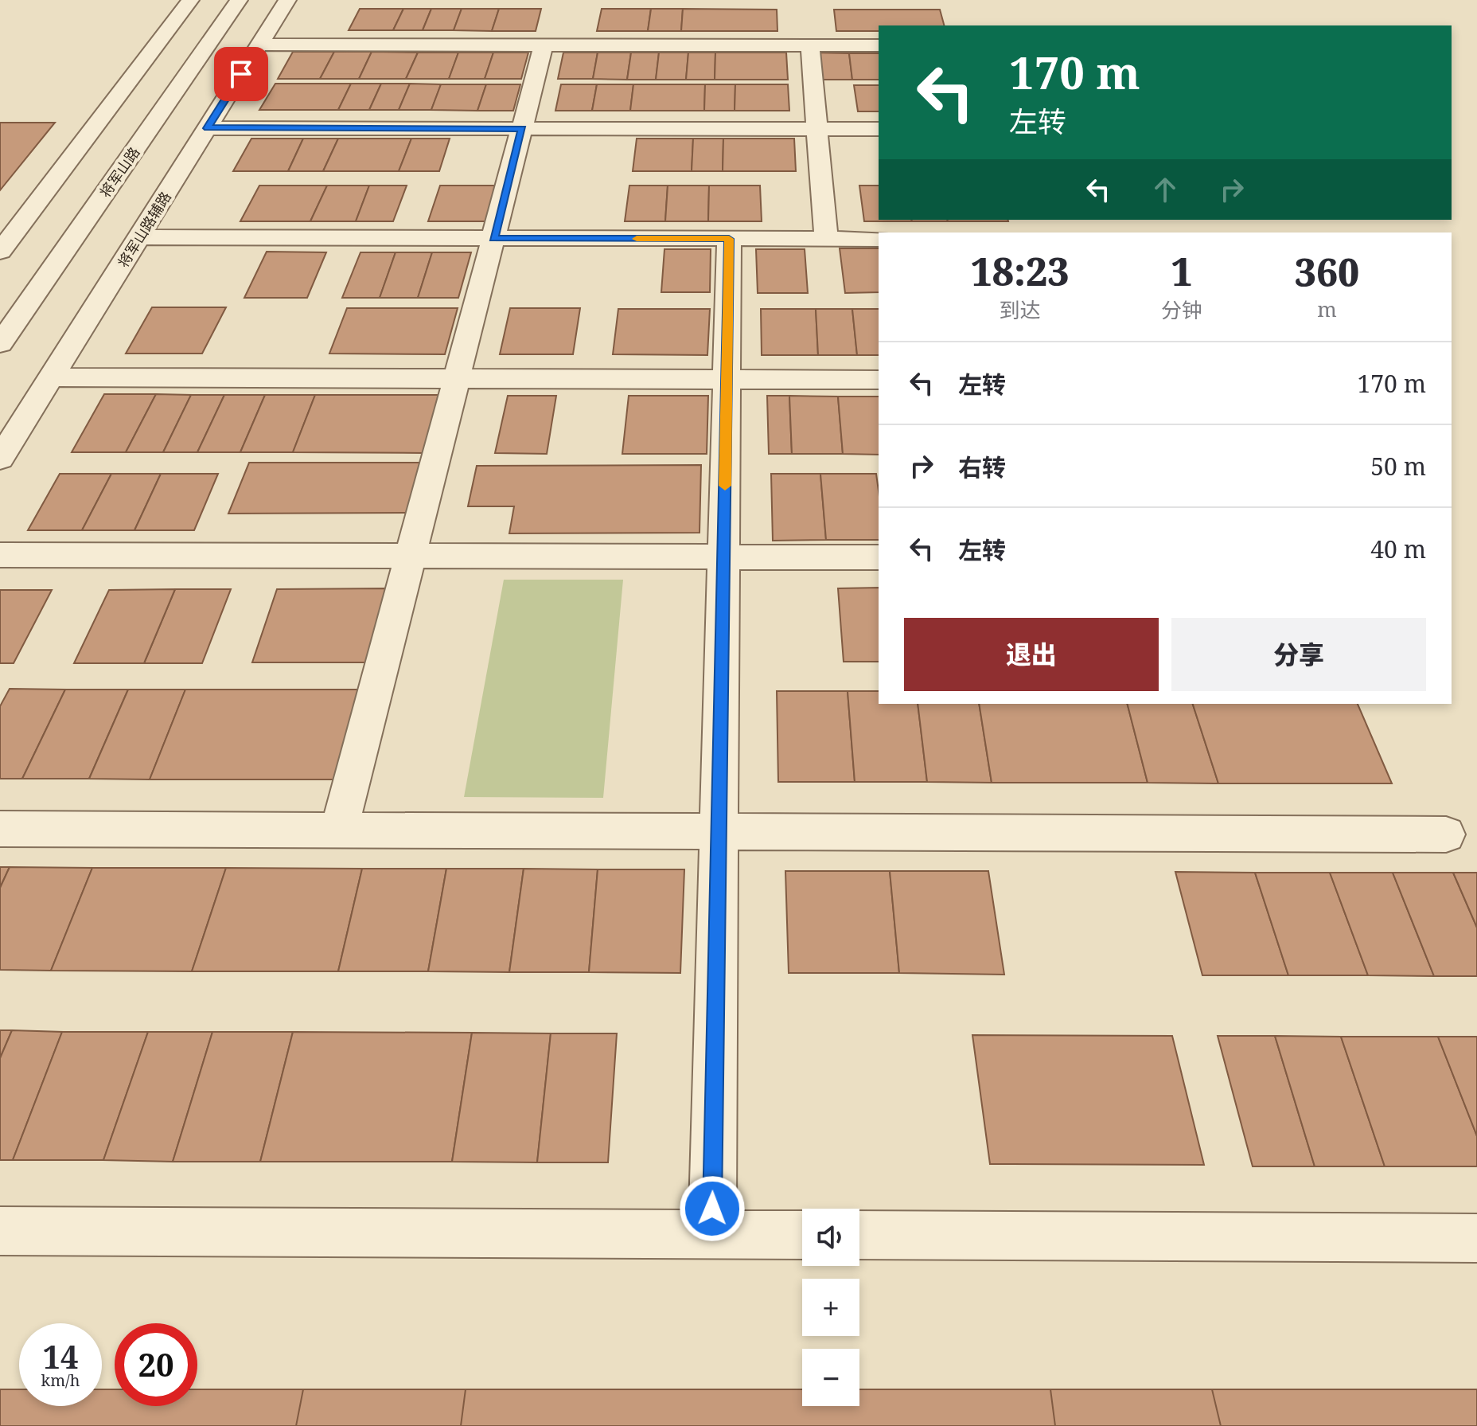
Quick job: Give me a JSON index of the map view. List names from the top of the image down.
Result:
{
  "streets": {
    "street": ["将军山路", "将军山路辅路"]
  },
  "page": {
    "turn": ["170 m", "左转"],
    "eta": [
      "18:23",
      "到达",
      "1",
      "分钟",
      "360",
      "m"
    ],
    "list": [
      {
        "name": "左转",
        "value": "170 m"
      },
      {
        "name": "右转",
        "value": "50 m"
      },
      {
        "name": "左转",
        "value": "40 m"
      }
    ],
    "buttons": ["退出", "分享"],
    "map_buttons": ["+", "−"],
    "speed": "14 km/h",
    "limit": "20"
  }
}
